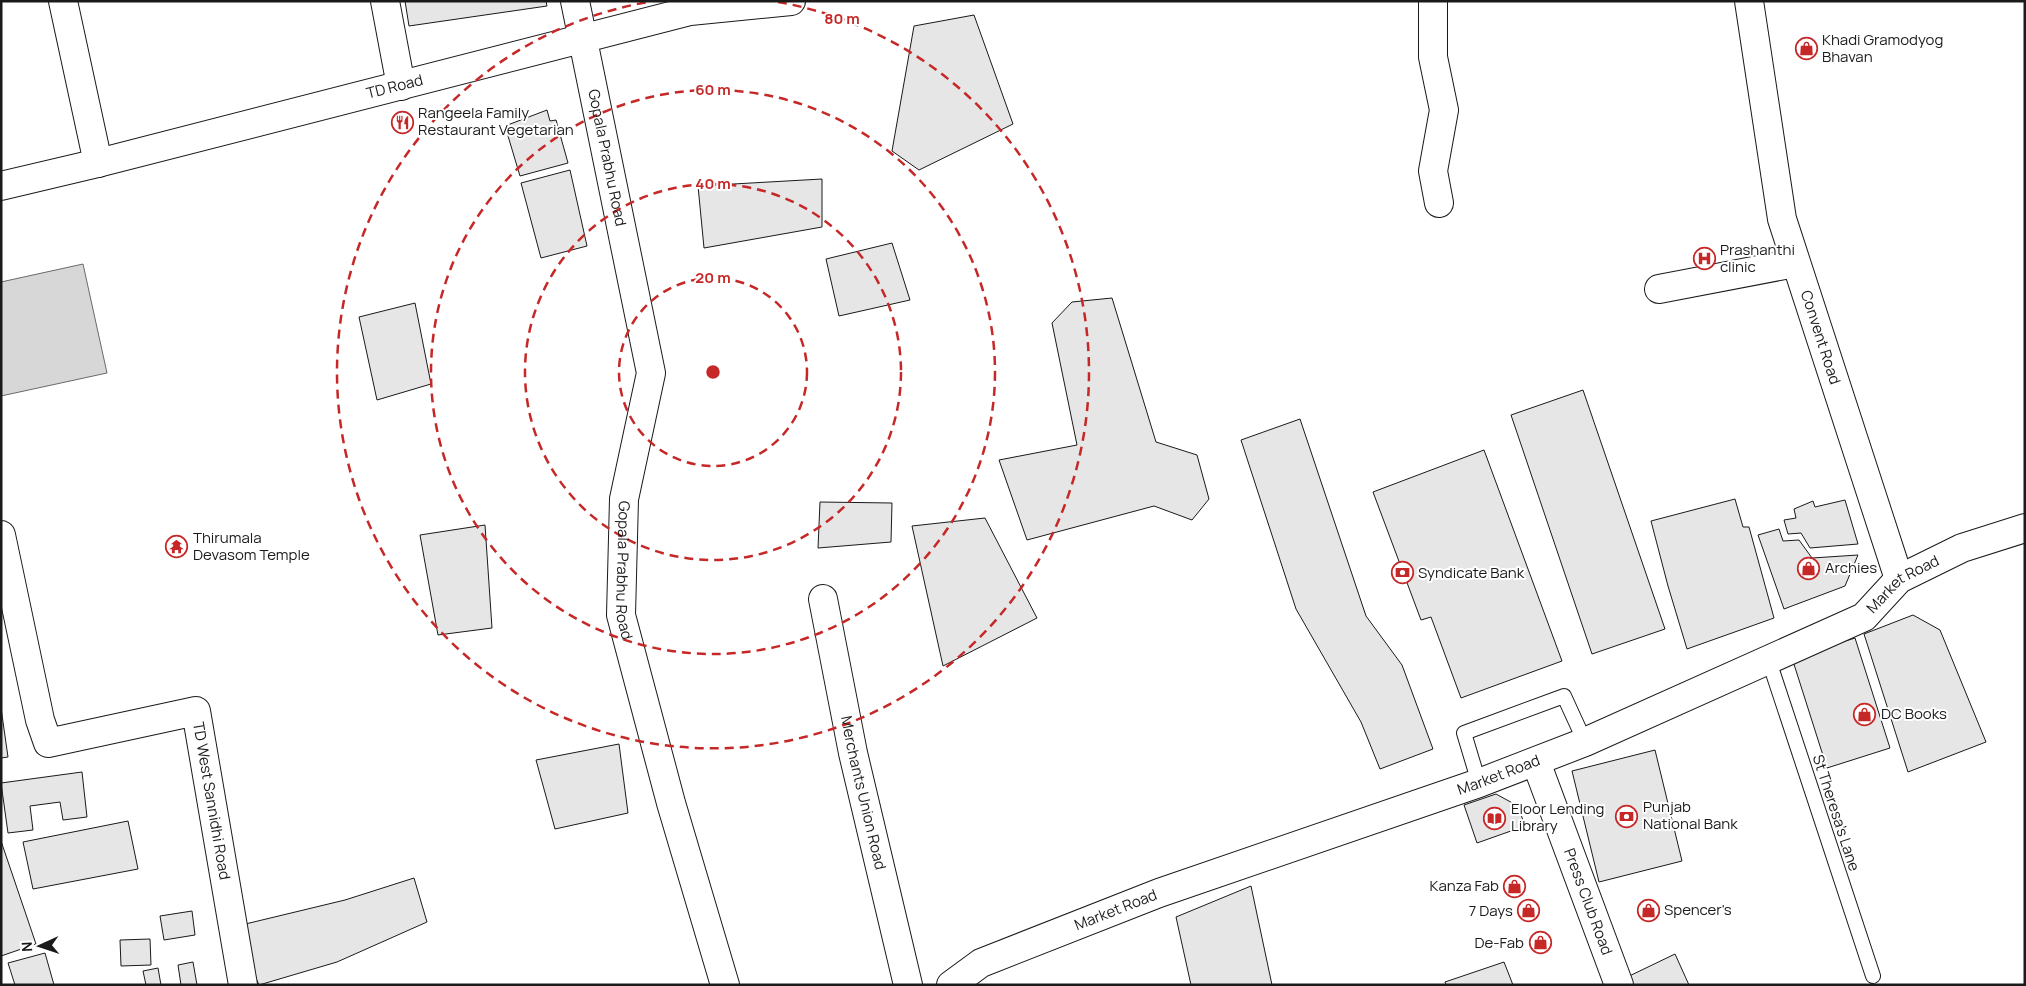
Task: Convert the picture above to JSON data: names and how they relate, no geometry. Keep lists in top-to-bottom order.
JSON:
{
  "streets": {
    "street": [
      "TD Road",
      "Gopala Prabhu Road",
      "Convent Road",
      "Market Road",
      "Merchants Union Road",
      "TD West Sannidhi Road",
      "Press Club Road"
    ],
    "lane": ["St Theresa's Lane"]
  },
  "crossings": [
    ["TD Road", "Gopala Prabhu Road"],
    ["Convent Road", "Market Road"],
    ["Market Road", "St Theresa's Lane"],
    ["Market Road", "Press Club Road"]
  ],
  "places": {
    "shop": [
      "Khadi Gramodyog Bhavan",
      "Archies",
      "DC Books",
      "Kanza Fab",
      "Spencer's",
      "7 Days",
      "De-Fab"
    ],
    "restaurant": ["Rangeela Family Restaurant Vegetarian"],
    "hospital": ["Prashanthi clinic"],
    "temple": ["Thirumala Devasom Temple"],
    "bank": ["Syndicate Bank", "Punjab National Bank"],
    "library": ["Eloor Lending Library"]
  },
  "north": "left",
  "rings": [
    "80 m",
    "60 m",
    "40 m",
    "20 m"
  ]
}
